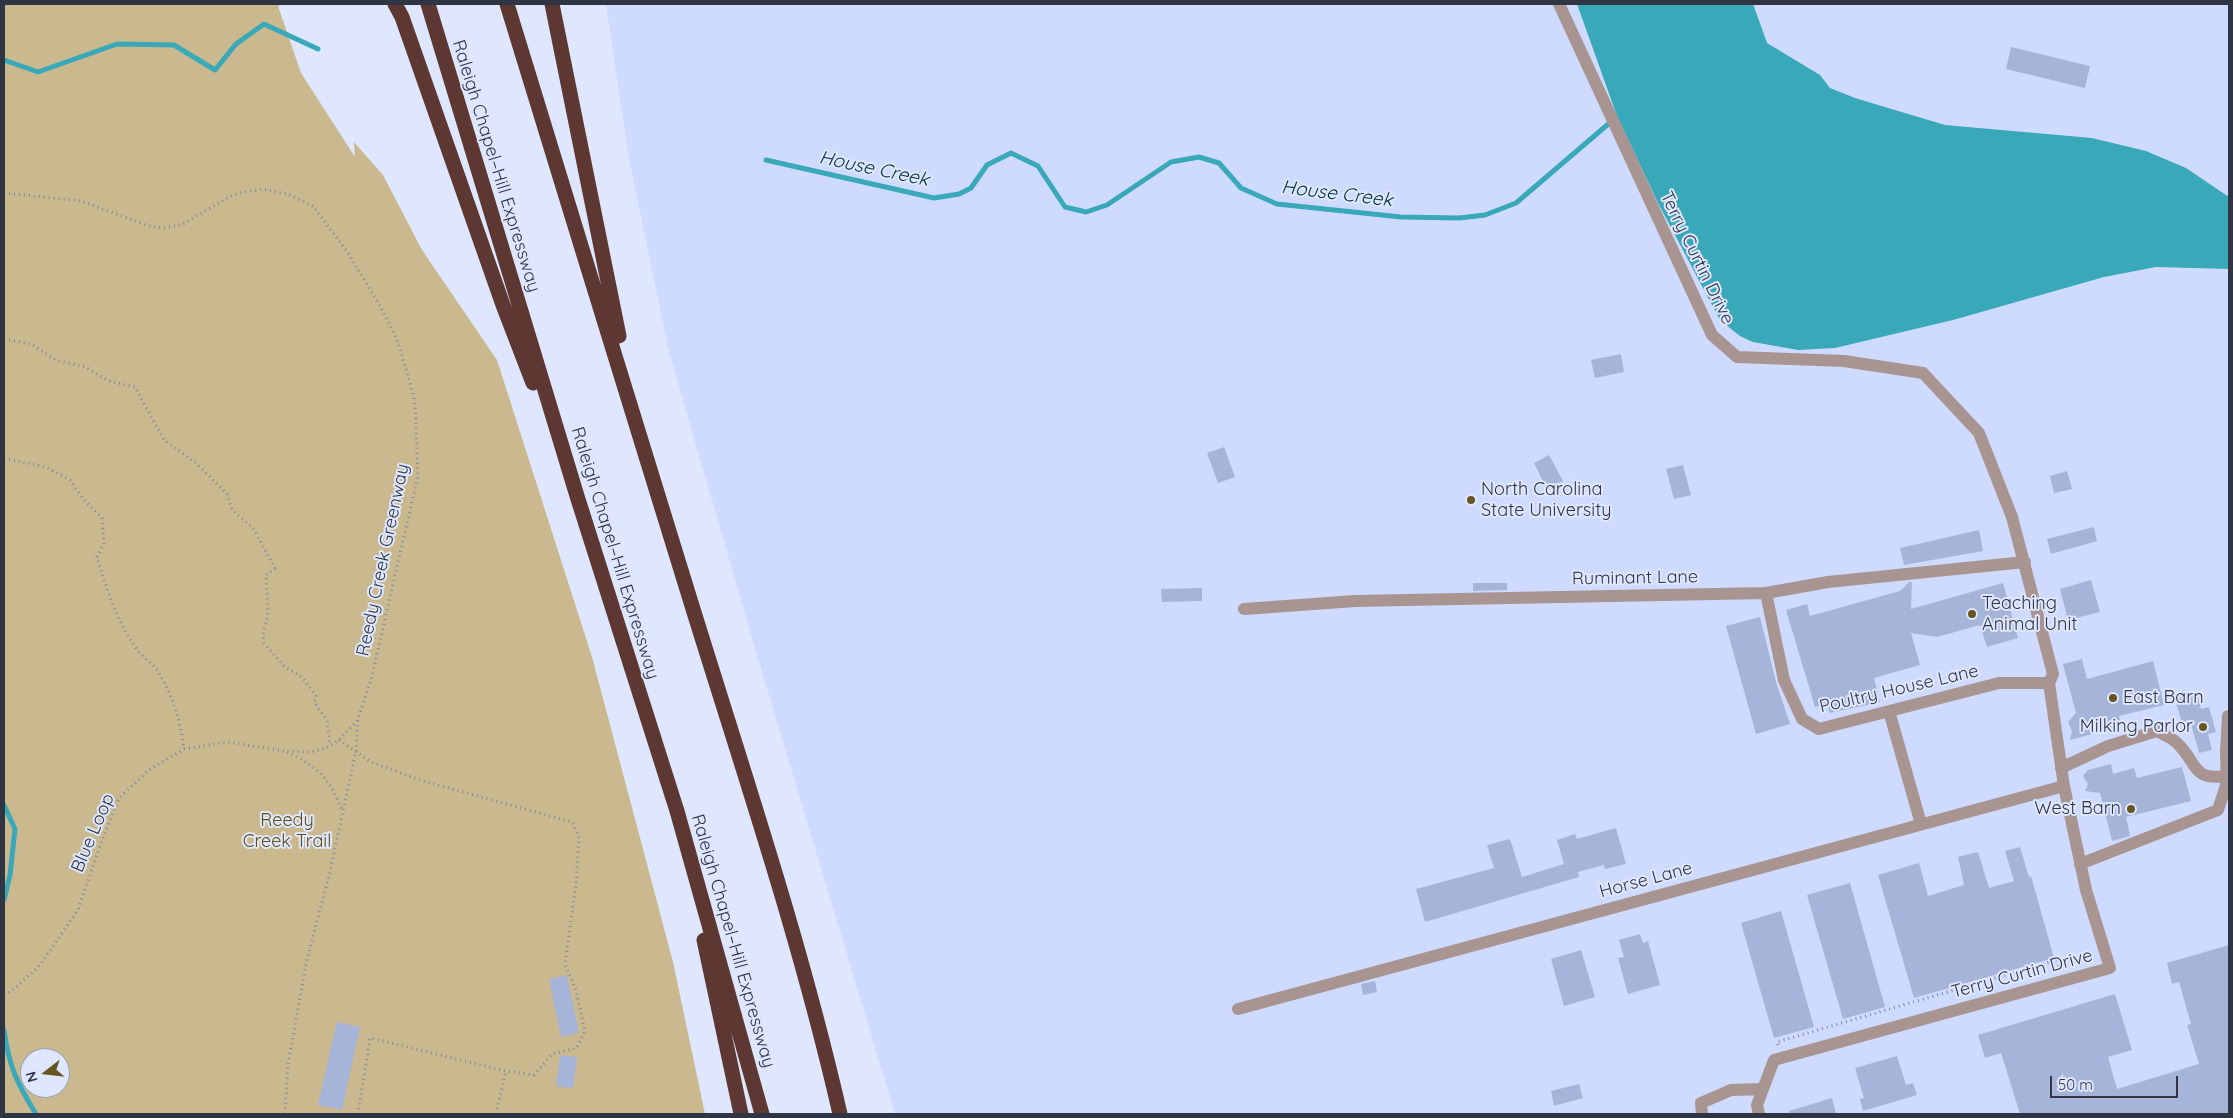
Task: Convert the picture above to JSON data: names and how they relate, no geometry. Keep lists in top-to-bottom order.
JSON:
{
  "streets": {
    "highway": ["Raleigh Chapel–Hill Expressway"],
    "street": [
      "Terry Curtin Drive",
      "Ruminant Lane",
      "Poultry House Lane",
      "Horse Lane"
    ],
    "path": ["Reedy Creek Greenway", "Blue Loop"]
  },
  "crossings": [
    ["Terry Curtin Drive", "Ruminant Lane"],
    ["Terry Curtin Drive", "Poultry House Lane"],
    ["Terry Curtin Drive", "Horse Lane"],
    ["Reedy Creek Greenway", "Blue Loop"],
    ["Ruminant Lane", "Poultry House Lane"]
  ],
  "water": ["House Creek"],
  "parks": ["Reedy Creek Trail"],
  "places": [
    "North Carolina State University",
    "Teaching Animal Unit",
    "East Barn",
    "Milking Parlor",
    "West Barn"
  ],
  "scale_bar": "50 m",
  "north": "left"
}
